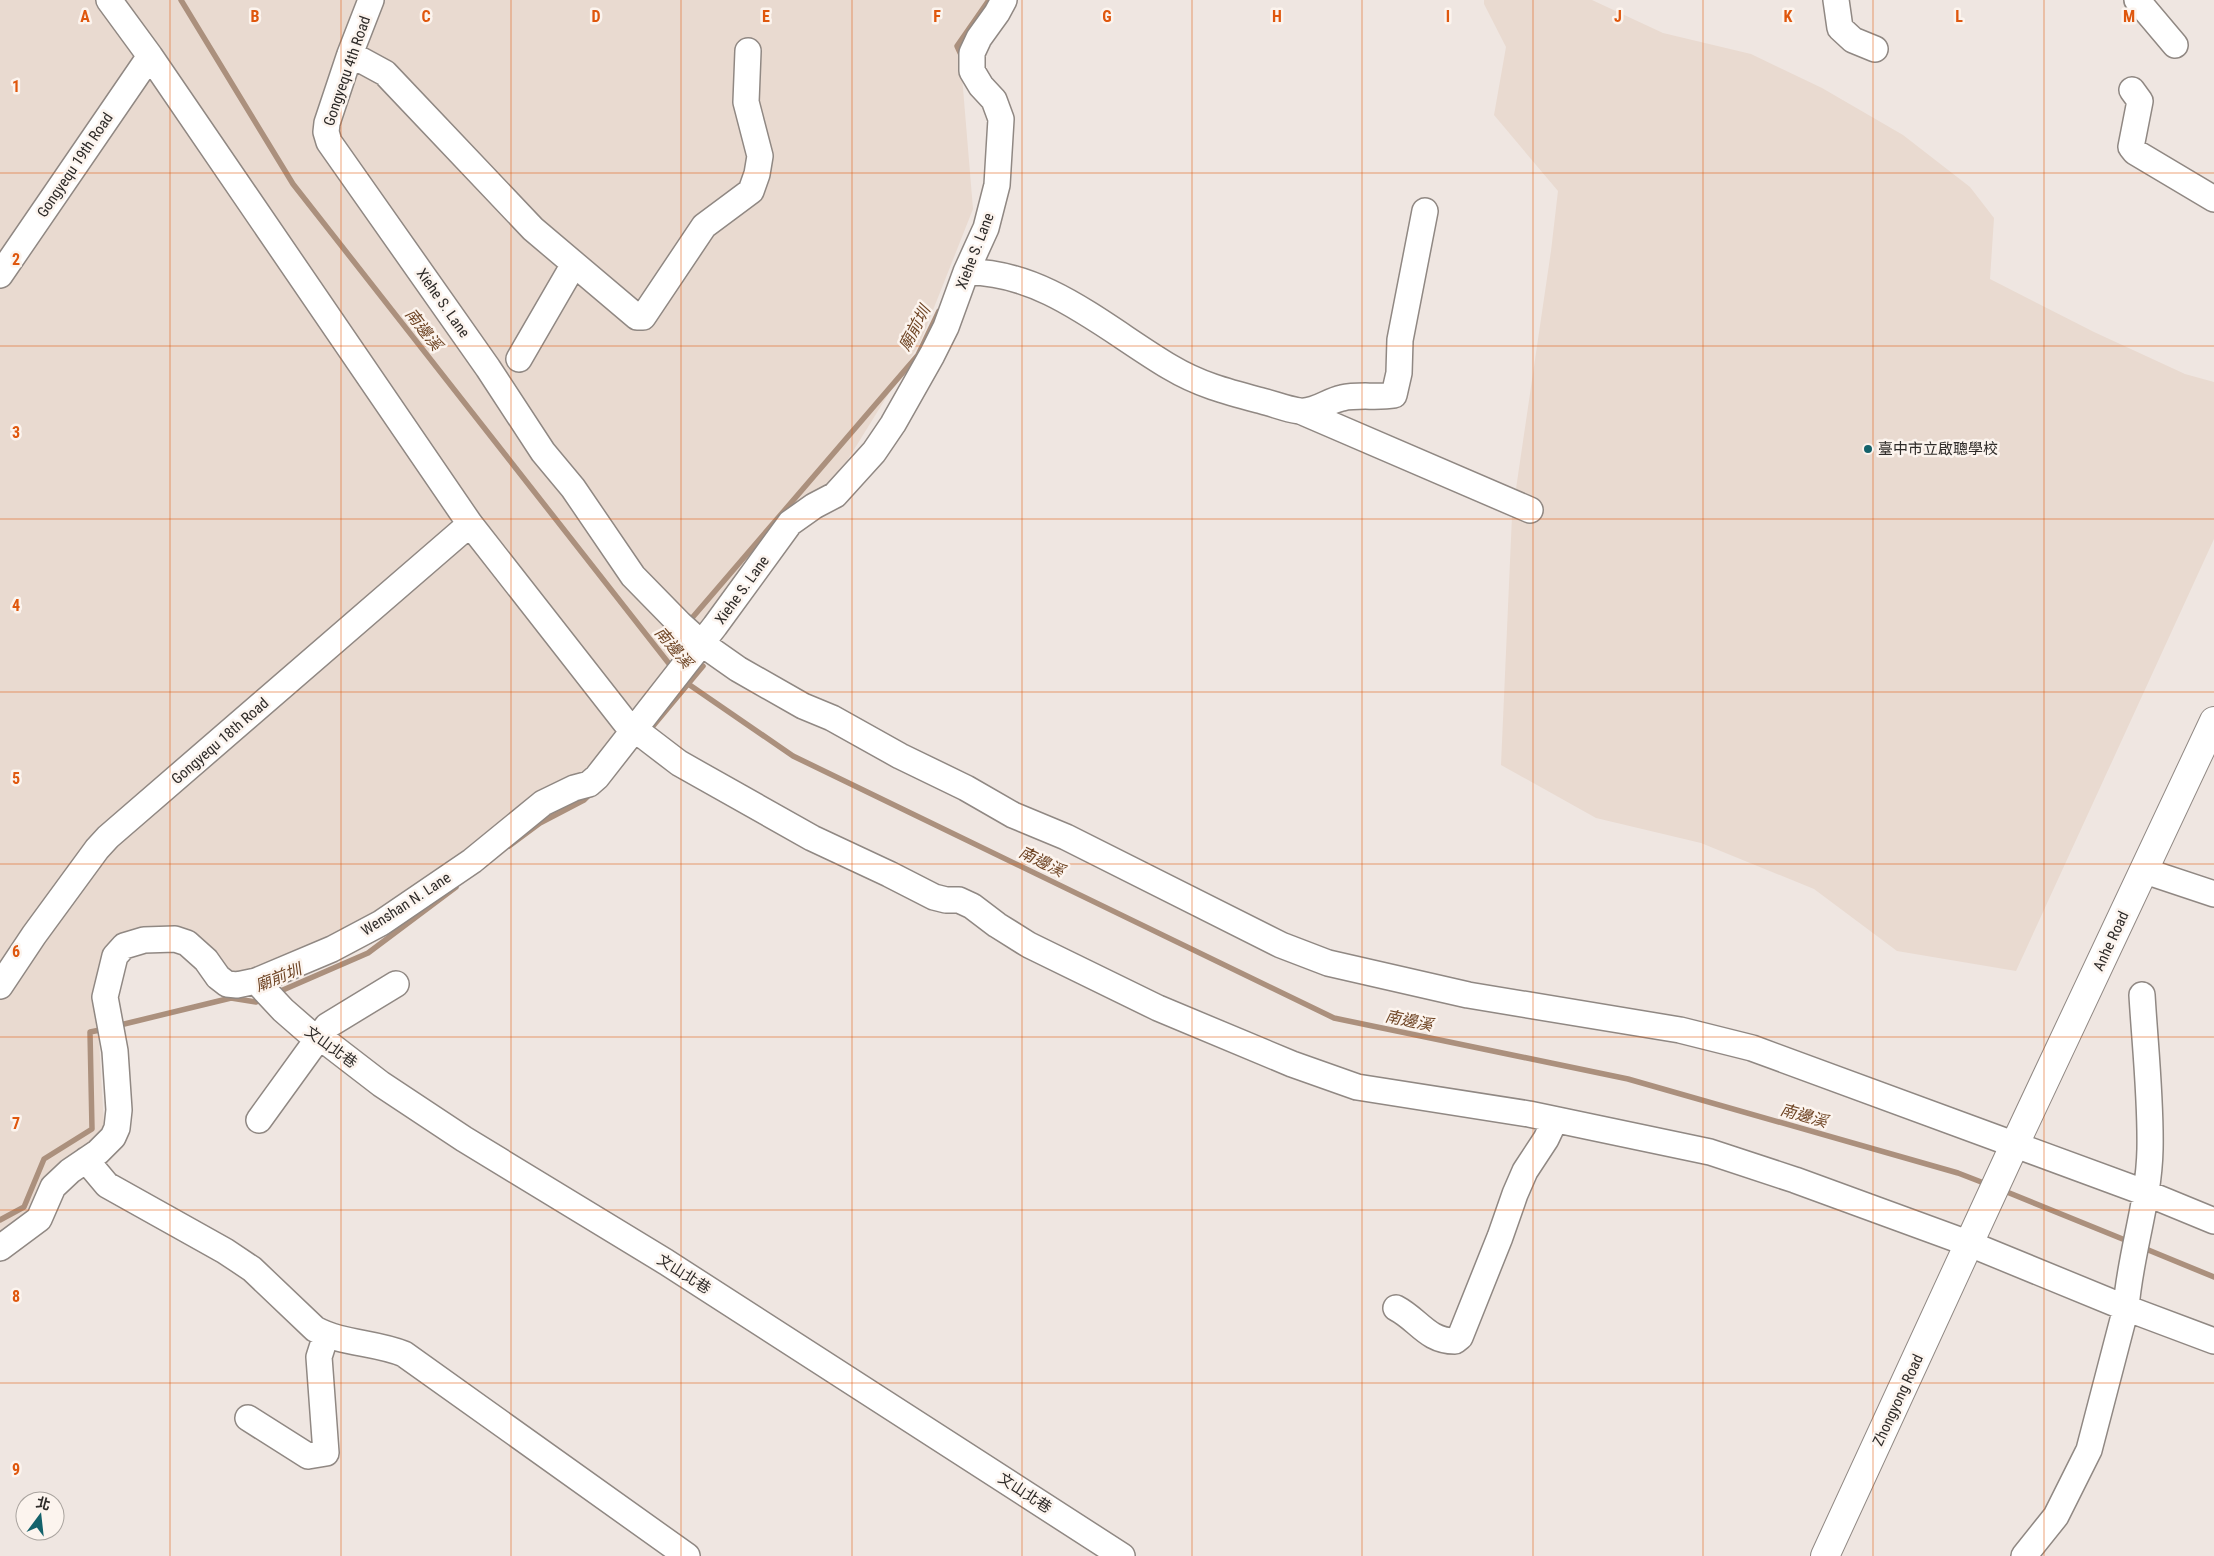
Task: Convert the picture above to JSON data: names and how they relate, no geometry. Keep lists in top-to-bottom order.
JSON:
{
  "streets": {
    "main road": ["Anhe Road", "Zhongyong Road"],
    "street": [
      "Gongyequ 4th Road",
      "Gongyequ 19th Road",
      "Xiehe S. Lane",
      "Gongyequ 18th Road",
      "Wenshan N. Lane",
      "文山北巷"
    ]
  },
  "crossings": [
    ["Gongyequ 4th Road", "Xiehe S. Lane"],
    ["Xiehe S. Lane", "Wenshan N. Lane"],
    ["Wenshan N. Lane", "文山北巷"],
    ["Anhe Road", "Zhongyong Road"]
  ],
  "water": ["廟前圳", "南邊溪"],
  "places": ["臺中市立啟聰學校"],
  "north": "top",
  "grid": {
    "columns": [
      "A",
      "B",
      "C",
      "D",
      "E",
      "F",
      "G",
      "H",
      "I",
      "J",
      "K",
      "L",
      "M"
    ],
    "rows": [
      "1",
      "2",
      "3",
      "4",
      "5",
      "6",
      "7",
      "8",
      "9"
    ]
  }
}
